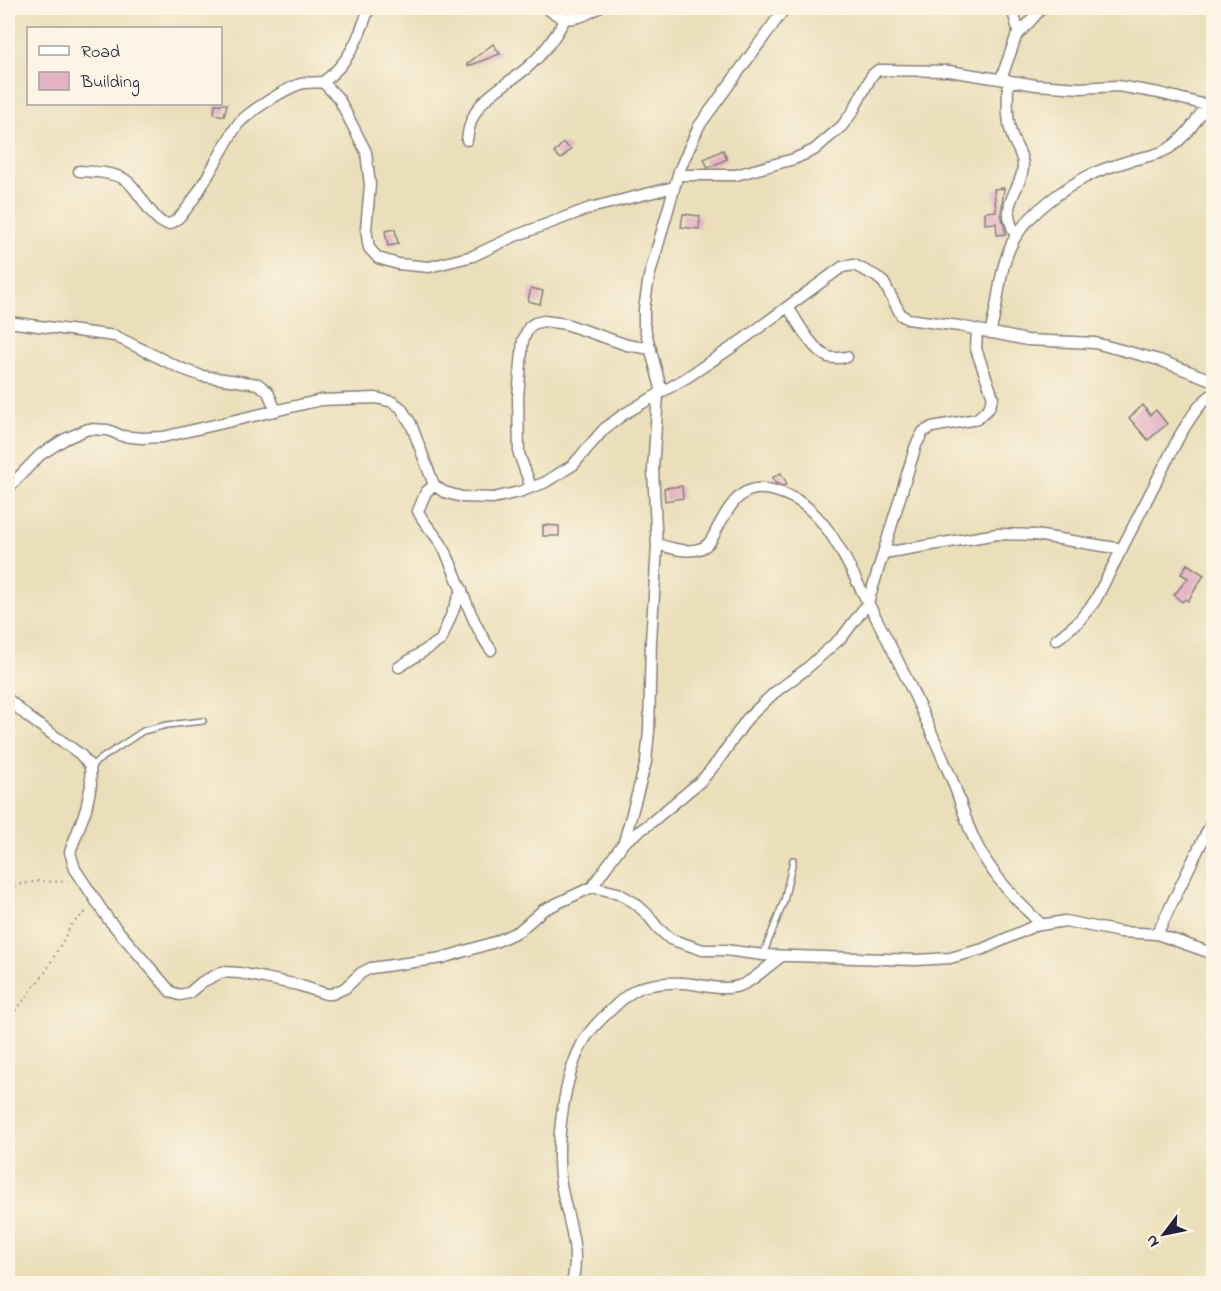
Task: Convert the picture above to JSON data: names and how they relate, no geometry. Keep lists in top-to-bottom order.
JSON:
{
  "legend": ["Road", "Building"],
  "north": "bottom left"
}
